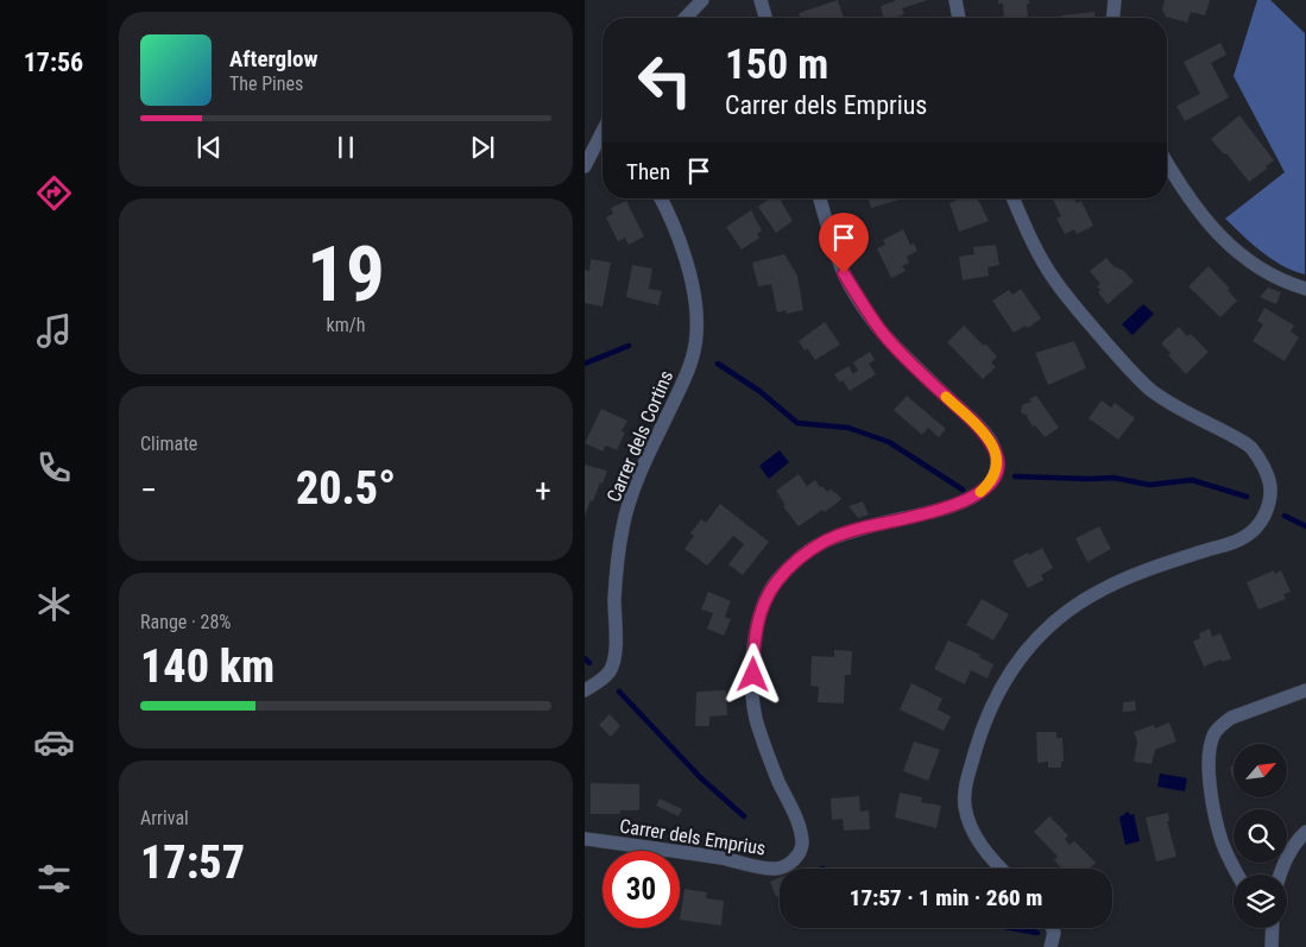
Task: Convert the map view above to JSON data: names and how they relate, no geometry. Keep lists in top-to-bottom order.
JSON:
{
  "streets": {
    "street": ["Carrer dels Cortins", "Carrer dels Emprius"]
  },
  "north": "top right",
  "page": {
    "tabs": "17:56",
    "turn": ["150 m", "Carrer dels Emprius"],
    "song": ["Afterglow", "The Pines"],
    "then": "Then",
    "tile": [
      ["19", "km/h"],
      "Climate",
      ["Range · 28%", "140 km"],
      ["Arrival", "17:57"]
    ],
    "heat": ["−", "20.5°", "+"],
    "limit": "30",
    "trip": "17:57 · 1 min · 260 m"
  }
}
